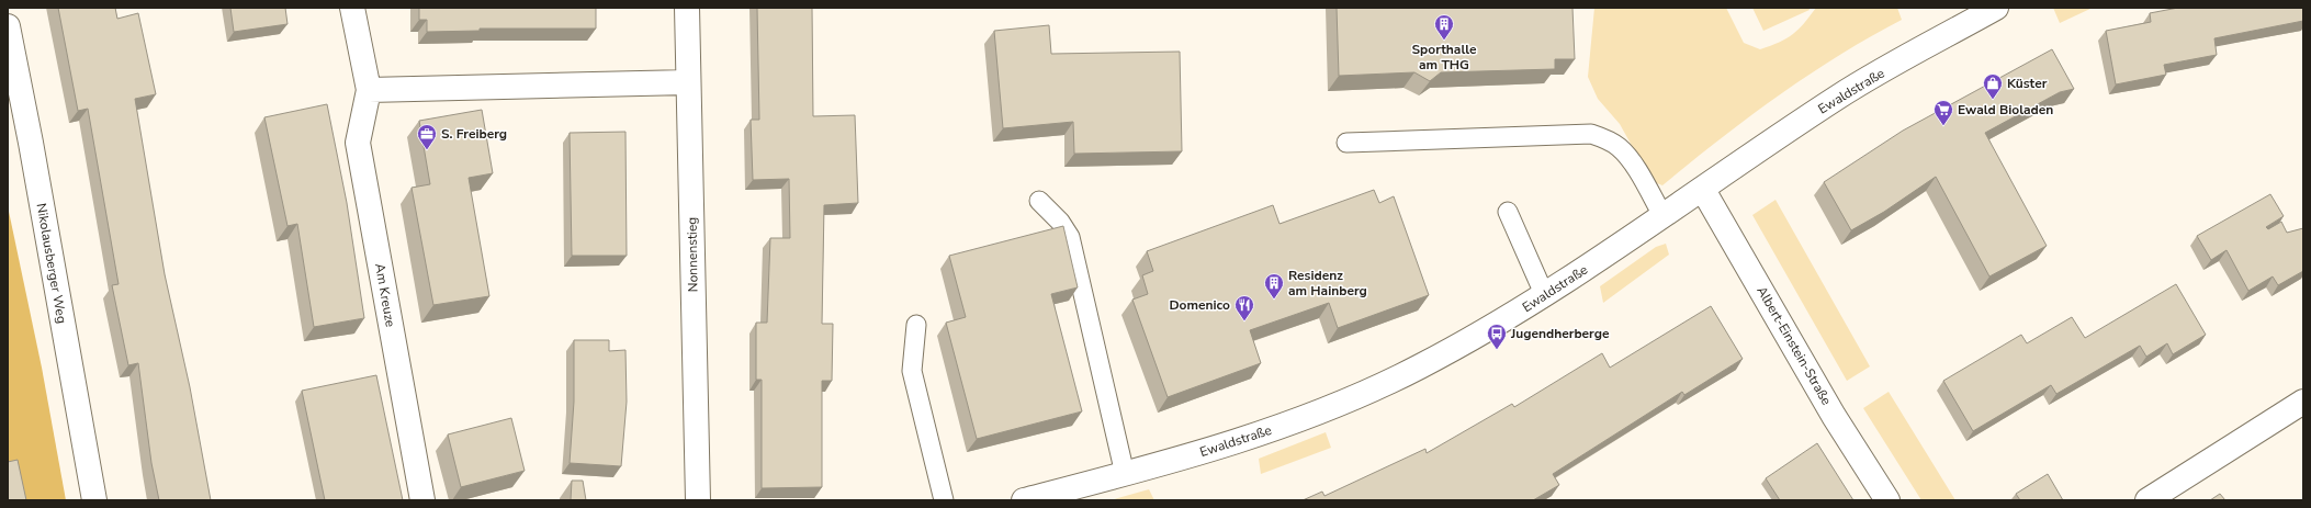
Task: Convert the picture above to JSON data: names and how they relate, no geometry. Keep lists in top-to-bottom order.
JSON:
{
  "streets": {
    "street": [
      "Ewaldstraße",
      "Nonnenstieg",
      "Nikolausberger Weg",
      "Am Kreuze",
      "Albert-Einstein-Straße"
    ]
  },
  "crossings": [
    ["Ewaldstraße", "Albert-Einstein-Straße"]
  ],
  "places": {
    "building": ["Sporthalle am THG", "Residenz am Hainberg"],
    "shop": ["Küster"],
    "supermarket": ["Ewald Bioladen"],
    "office": ["S. Freiberg"],
    "restaurant": ["Domenico"],
    "bus stop": ["Jugendherberge"]
  }
}
